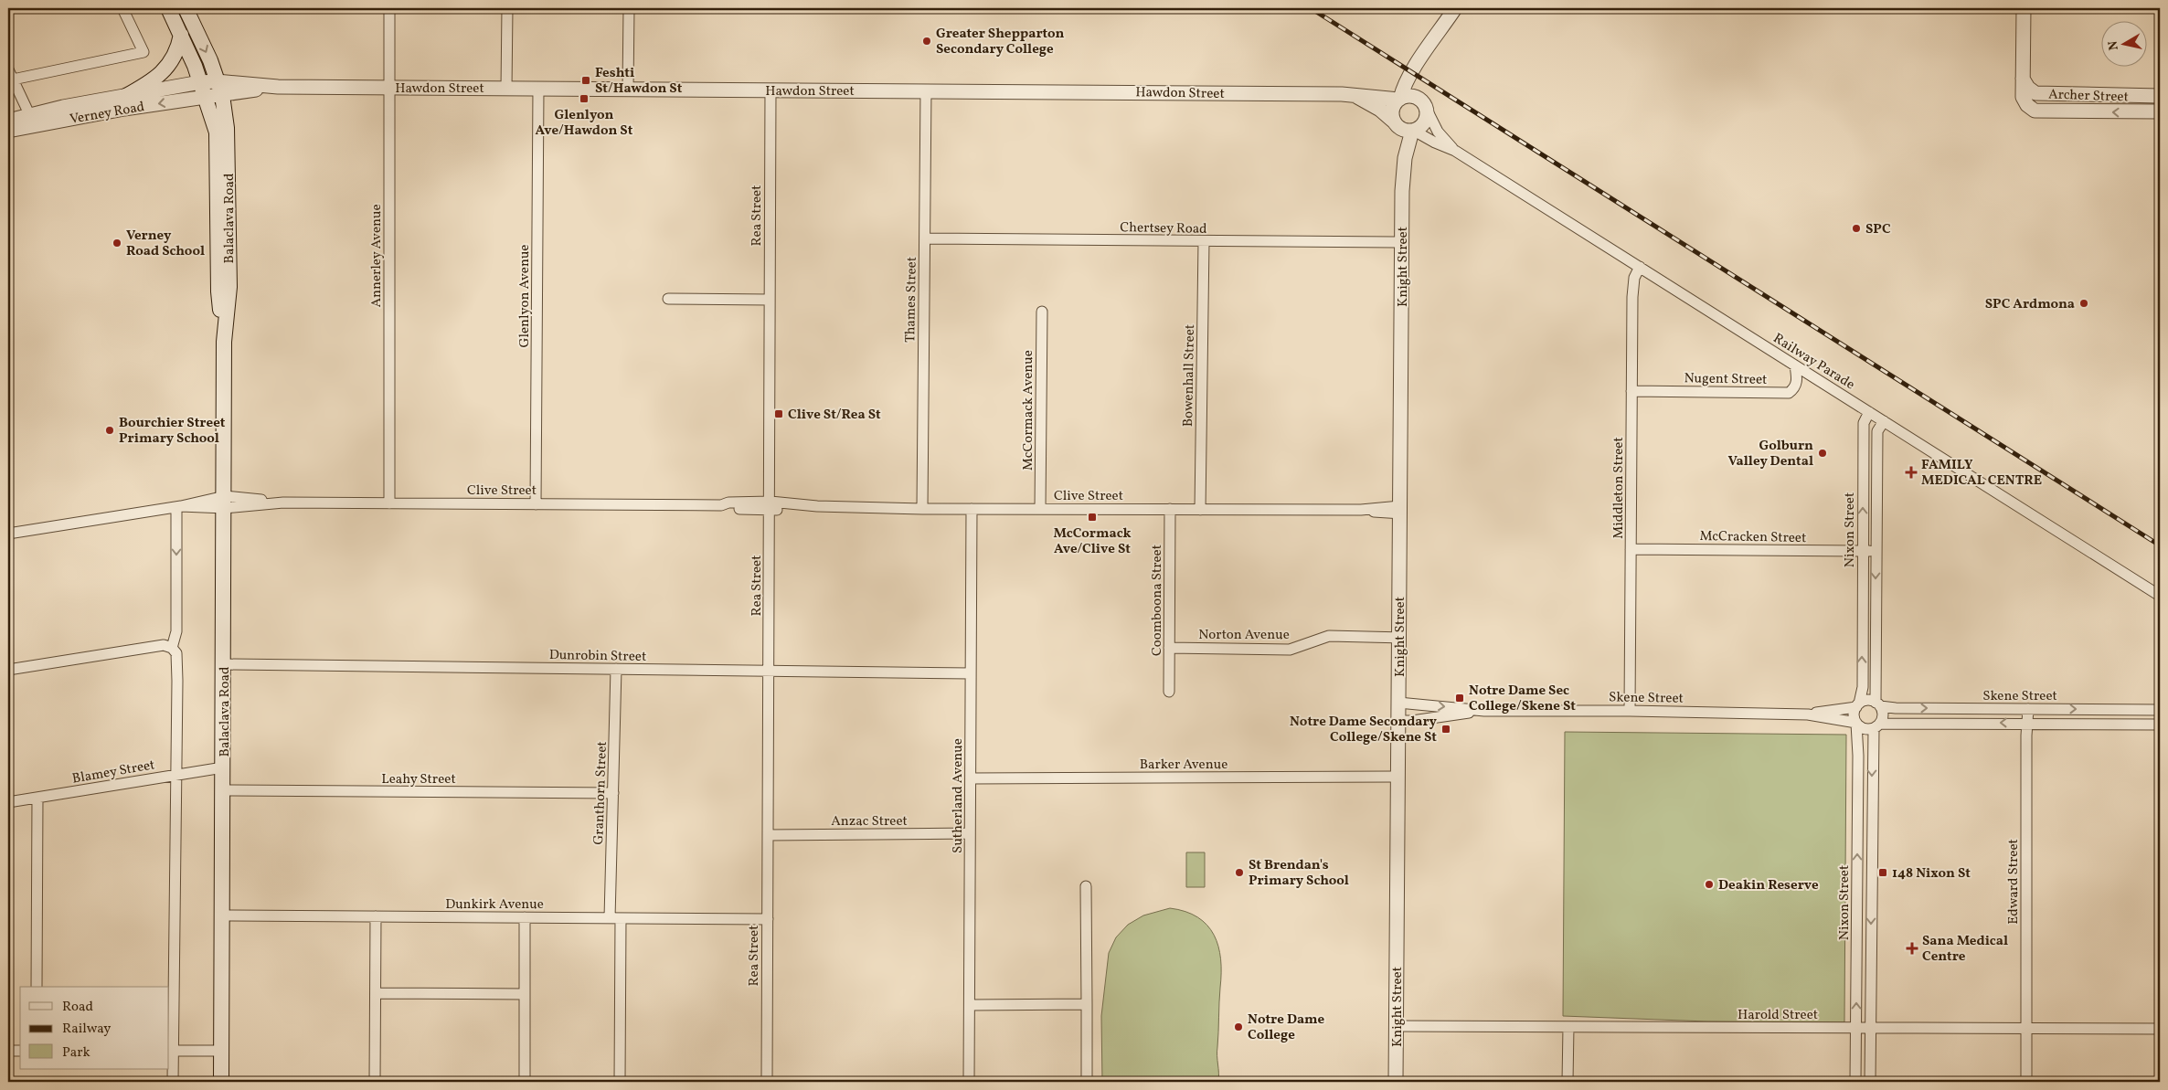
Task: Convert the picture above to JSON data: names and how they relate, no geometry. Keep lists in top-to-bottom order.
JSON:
{
  "streets": {
    "main road": ["Balaclava Road"],
    "street": [
      "Hawdon Street",
      "Archer Street",
      "Verney Road",
      "Rea Street",
      "Chertsey Road",
      "Annerley Avenue",
      "Knight Street",
      "Glenlyon Avenue",
      "Thames Street",
      "Railway Parade",
      "Bowenhall Street",
      "Nugent Street",
      "McCormack Avenue",
      "Middleton Street",
      "Clive Street",
      "Nixon Street",
      "McCracken Street",
      "Coomboona Street",
      "Norton Avenue",
      "Dunrobin Street",
      "Skene Street",
      "Barker Avenue",
      "Blamey Street",
      "Leahy Street",
      "Granthorn Street",
      "Sutherland Avenue",
      "Anzac Street",
      "Edward Street",
      "Dunkirk Avenue",
      "Harold Street"
    ]
  },
  "crossings": [
    ["Hawdon Street", "Verney Road"],
    ["Hawdon Street", "Rea Street"],
    ["Hawdon Street", "Balaclava Road"],
    ["Hawdon Street", "Annerley Avenue"],
    ["Hawdon Street", "Knight Street"],
    ["Hawdon Street", "Glenlyon Avenue"],
    ["Hawdon Street", "Thames Street"],
    ["Hawdon Street", "Railway Parade"],
    ["Verney Road", "Balaclava Road"],
    ["Rea Street", "Clive Street"],
    ["Rea Street", "Dunrobin Street"],
    ["Rea Street", "Anzac Street"],
    ["Rea Street", "Dunkirk Avenue"],
    ["Balaclava Road", "Clive Street"],
    ["Balaclava Road", "Dunrobin Street"],
    ["Balaclava Road", "Blamey Street"],
    ["Balaclava Road", "Leahy Street"],
    ["Balaclava Road", "Dunkirk Avenue"],
    ["Chertsey Road", "Knight Street"],
    ["Chertsey Road", "Thames Street"],
    ["Chertsey Road", "Bowenhall Street"],
    ["Annerley Avenue", "Clive Street"],
    ["Knight Street", "Railway Parade"],
    ["Knight Street", "Clive Street"],
    ["Knight Street", "Norton Avenue"],
    ["Knight Street", "Skene Street"],
    ["Knight Street", "Barker Avenue"],
    ["Knight Street", "Harold Street"],
    ["Glenlyon Avenue", "Clive Street"],
    ["Thames Street", "Clive Street"],
    ["Railway Parade", "Nugent Street"],
    ["Railway Parade", "Middleton Street"],
    ["Railway Parade", "Nixon Street"],
    ["Bowenhall Street", "Clive Street"],
    ["Nugent Street", "Middleton Street"],
    ["McCormack Avenue", "Clive Street"],
    ["Middleton Street", "McCracken Street"],
    ["Middleton Street", "Skene Street"],
    ["Clive Street", "Coomboona Street"],
    ["Clive Street", "Sutherland Avenue"],
    ["Nixon Street", "McCracken Street"],
    ["Nixon Street", "Skene Street"],
    ["Nixon Street", "Harold Street"],
    ["Coomboona Street", "Norton Avenue"],
    ["Dunrobin Street", "Granthorn Street"],
    ["Dunrobin Street", "Sutherland Avenue"],
    ["Skene Street", "Edward Street"],
    ["Barker Avenue", "Sutherland Avenue"],
    ["Leahy Street", "Granthorn Street"],
    ["Granthorn Street", "Dunkirk Avenue"],
    ["Sutherland Avenue", "Anzac Street"],
    ["Edward Street", "Harold Street"]
  ],
  "places": {
    "other": [
      "Greater Shepparton Secondary College",
      "SPC",
      "Verney Road School",
      "SPC Ardmona",
      "Bourchier Street Primary School",
      "Golburn Valley Dental",
      "St Brendan's Primary School",
      "Deakin Reserve",
      "Notre Dame College"
    ],
    "transit": [
      "Feshti St/Hawdon St",
      "Glenlyon Ave/Hawdon St",
      "Clive St/Rea St",
      "McCormack Ave/Clive St",
      "Notre Dame Sec College/Skene St",
      "Notre Dame Secondary College/Skene St",
      "148 Nixon St"
    ],
    "health": ["FAMILY MEDICAL CENTRE", "Sana Medical Centre"]
  },
  "legend": ["Road", "Railway", "Park"],
  "north": "left"
}
